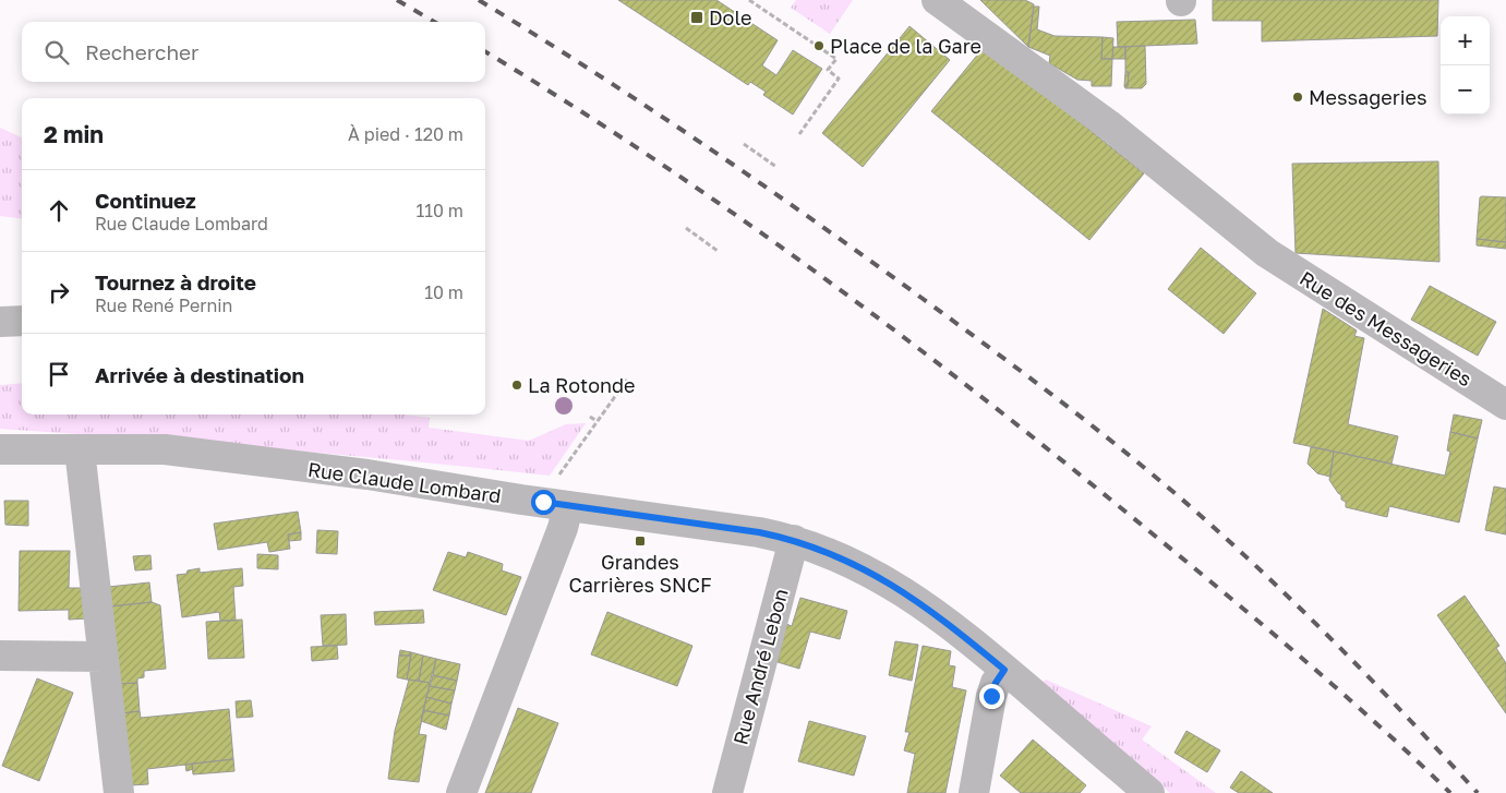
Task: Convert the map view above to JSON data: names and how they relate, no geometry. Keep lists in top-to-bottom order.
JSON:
{
  "streets": {
    "street": ["Rue des Messageries", "Rue Claude Lombard", "Rue André Lebon"]
  },
  "crossings": [
    ["Rue Claude Lombard", "Rue André Lebon"]
  ],
  "places": {
    "transit": ["Dole", "Grandes Carrières SNCF"],
    "other": ["Place de la Gare", "Messageries", "La Rotonde"]
  },
  "page": {
    "map_buttons": ["+", "−"],
    "search": "Rechercher",
    "heading": ["2 min", "À pied · 120 m"],
    "list": [
      ["Continuez", "Rue Claude Lombard", "110 m"],
      ["Tournez à droite", "Rue René Pernin", "10 m"],
      "Arrivée à destination"
    ]
  }
}
